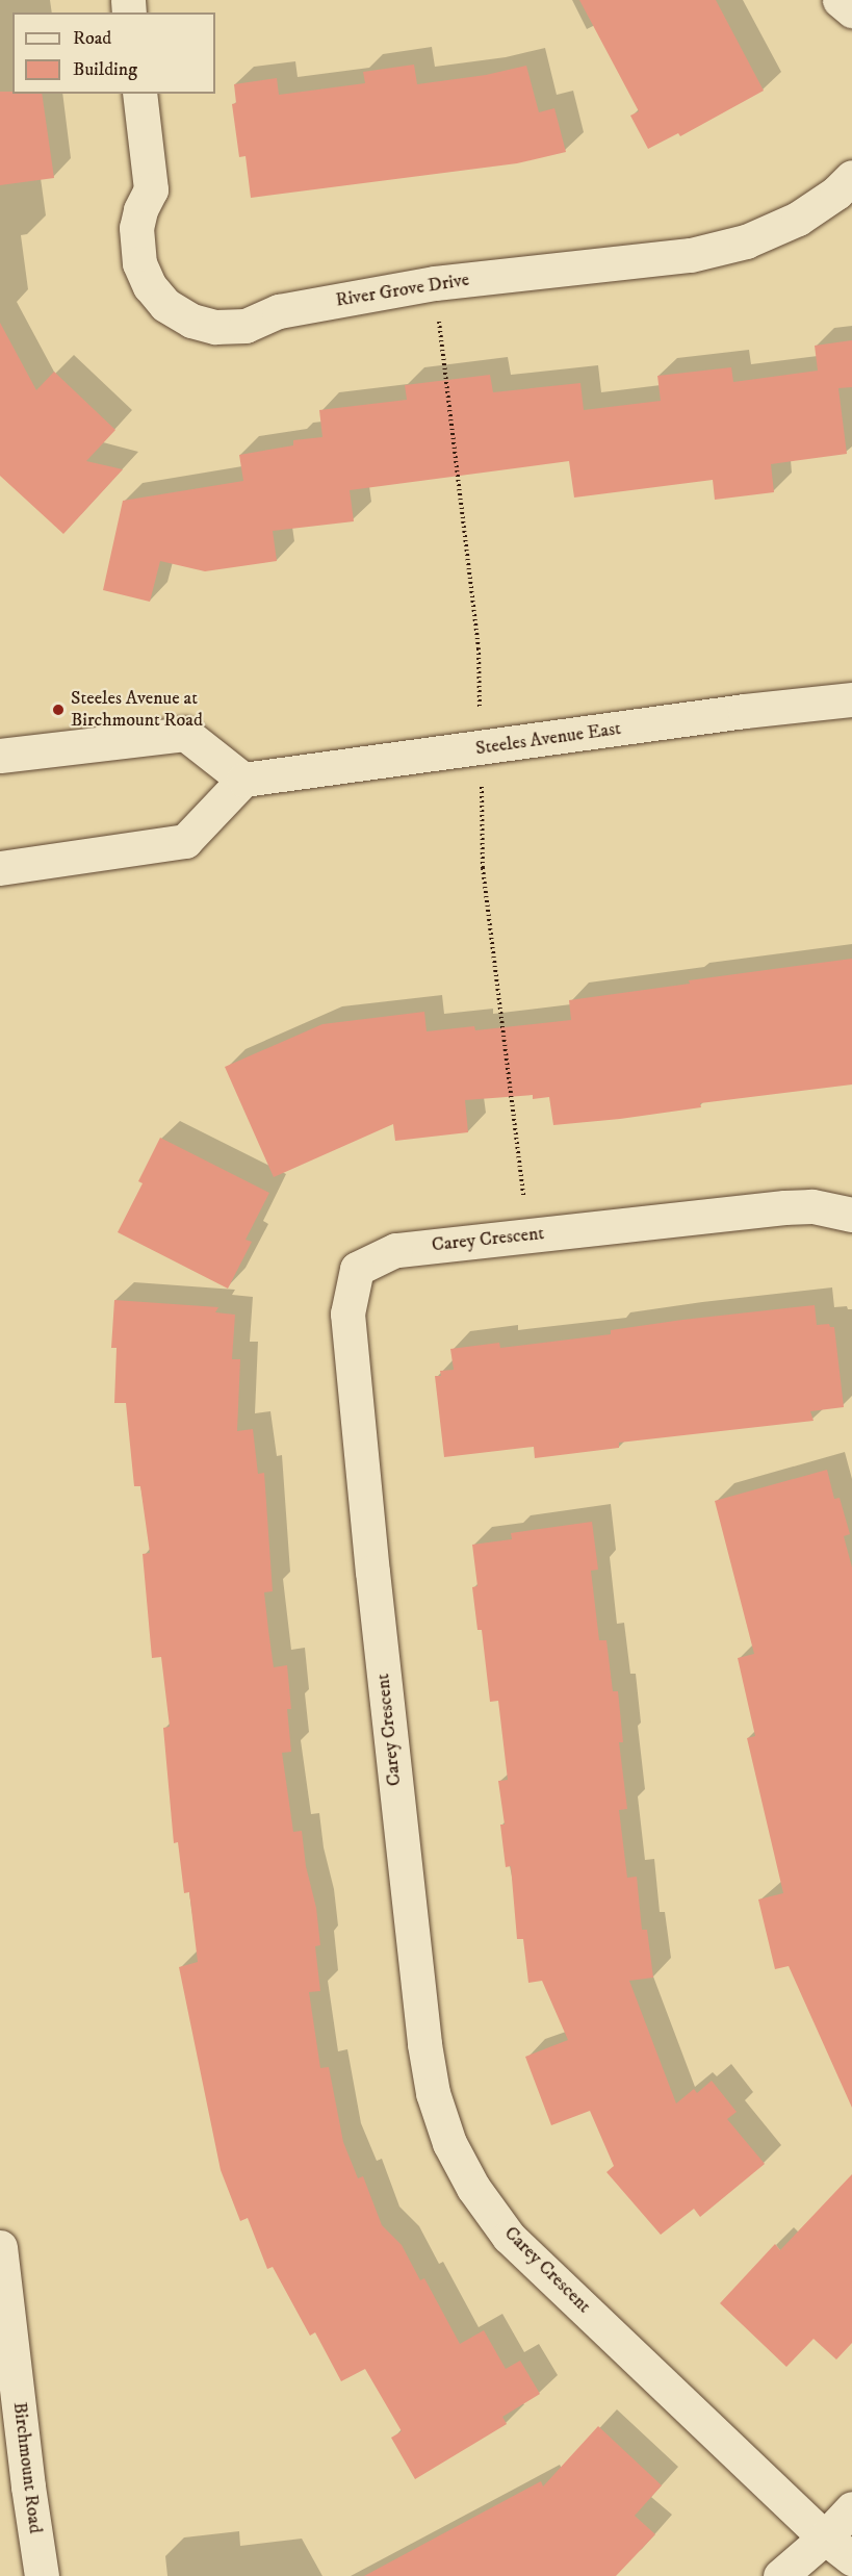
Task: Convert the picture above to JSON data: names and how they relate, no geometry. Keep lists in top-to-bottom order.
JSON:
{
  "streets": {
    "street": [
      "River Grove Drive",
      "Steeles Avenue East",
      "Carey Crescent",
      "Birchmount Road"
    ]
  },
  "places": ["Steeles Avenue at Birchmount Road"],
  "legend": ["Road", "Building"]
}
